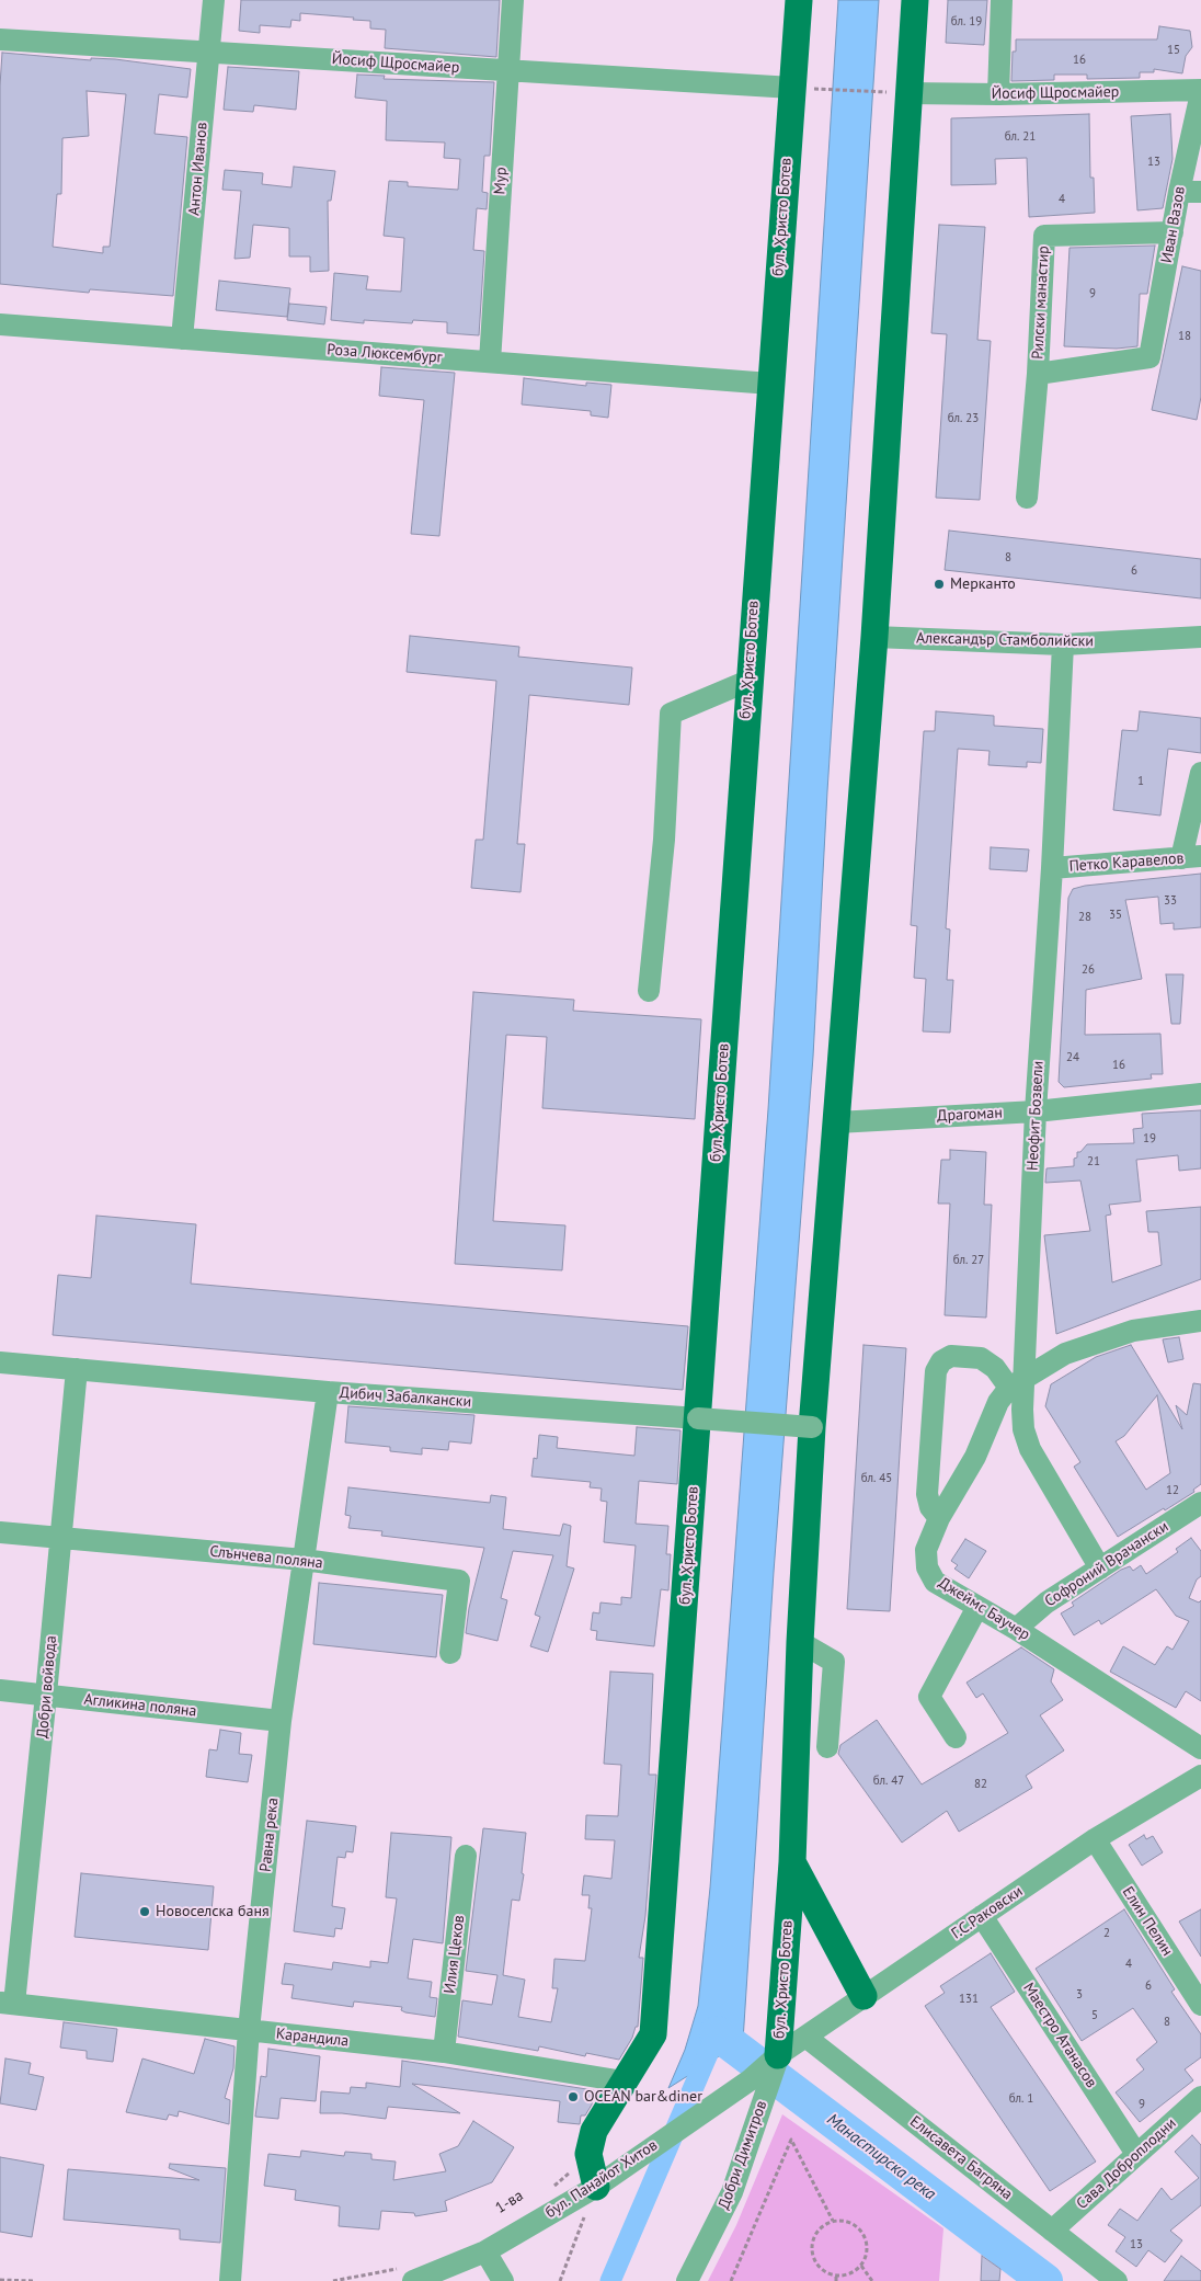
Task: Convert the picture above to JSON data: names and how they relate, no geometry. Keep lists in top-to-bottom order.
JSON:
{
  "streets": {
    "main road": ["бул. Христо Ботев"],
    "street": [
      "Йосиф Щросмайер",
      "Антон Иванов",
      "Мур",
      "Иван Вазов",
      "Рилски манастир",
      "Роза Люксембург",
      "Александър Стамболийски",
      "Петко Каравелов",
      "Драгоман",
      "Неофит Бозвели",
      "Дибич Забалкански",
      "Слънчева поляна",
      "Софроний Врачански",
      "Джеймс Баучер",
      "Добри войвода",
      "Агликина поляна",
      "Равна река",
      "Г.С.Раковски",
      "Елин Пелин",
      "Илия Цеков",
      "Маестро Атанасов",
      "Карандила",
      "Добри Димитров",
      "Елисавета Багряна",
      "Сава Доброплодни",
      "бул. Панайот Хитов"
    ]
  },
  "crossings": [
    ["Йосиф Щросмайер", "Антон Иванов"],
    ["Йосиф Щросмайер", "Мур"],
    ["Йосиф Щросмайер", "бул. Христо Ботев"],
    ["Йосиф Щросмайер", "Иван Вазов"],
    ["Антон Иванов", "Роза Люксембург"],
    ["Мур", "Роза Люксембург"],
    ["бул. Христо Ботев", "Роза Люксембург"],
    ["бул. Христо Ботев", "Александър Стамболийски"],
    ["бул. Христо Ботев", "Драгоман"],
    ["бул. Христо Ботев", "Дибич Забалкански"],
    ["бул. Христо Ботев", "Г.С.Раковски"],
    ["бул. Христо Ботев", "Карандила"],
    ["бул. Христо Ботев", "Добри Димитров"],
    ["бул. Христо Ботев", "бул. Панайот Хитов"],
    ["Иван Вазов", "Рилски манастир"],
    ["Александър Стамболийски", "Неофит Бозвели"],
    ["Петко Каравелов", "Неофит Бозвели"],
    ["Драгоман", "Неофит Бозвели"],
    ["Неофит Бозвели", "Софроний Врачански"],
    ["Неофит Бозвели", "Джеймс Баучер"],
    ["Дибич Забалкански", "Добри войвода"],
    ["Дибич Забалкански", "Равна река"],
    ["Слънчева поляна", "Добри войвода"],
    ["Слънчева поляна", "Равна река"],
    ["Софроний Врачански", "Джеймс Баучер"],
    ["Добри войвода", "Агликина поляна"],
    ["Добри войвода", "Карандила"],
    ["Агликина поляна", "Равна река"],
    ["Равна река", "Карандила"],
    ["Г.С.Раковски", "Елин Пелин"],
    ["Г.С.Раковски", "Маестро Атанасов"],
    ["Г.С.Раковски", "Добри Димитров"],
    ["Г.С.Раковски", "Елисавета Багряна"],
    ["Г.С.Раковски", "бул. Панайот Хитов"],
    ["Илия Цеков", "Карандила"],
    ["Маестро Атанасов", "Сава Доброплодни"],
    ["Добри Димитров", "бул. Панайот Хитов"],
    ["Елисавета Багряна", "Сава Доброплодни"]
  ],
  "water": ["Манастирска река"],
  "places": ["Мерканто", "Новоселска баня", "OCEAN bar&diner"],
  "house_numbers": [
    "бл. 19",
    "15",
    "16",
    "бл. 21",
    "13",
    "4",
    "9",
    "18",
    "бл. 23",
    "8",
    "6",
    "1",
    "33",
    "35",
    "28",
    "26",
    "24",
    "16",
    "19",
    "21",
    "бл. 27",
    "бл. 45",
    "12",
    "бл. 47",
    "82",
    "2",
    "4",
    "6",
    "3",
    "131",
    "5",
    "8",
    "бл. 1",
    "9",
    "13"
  ]
}
